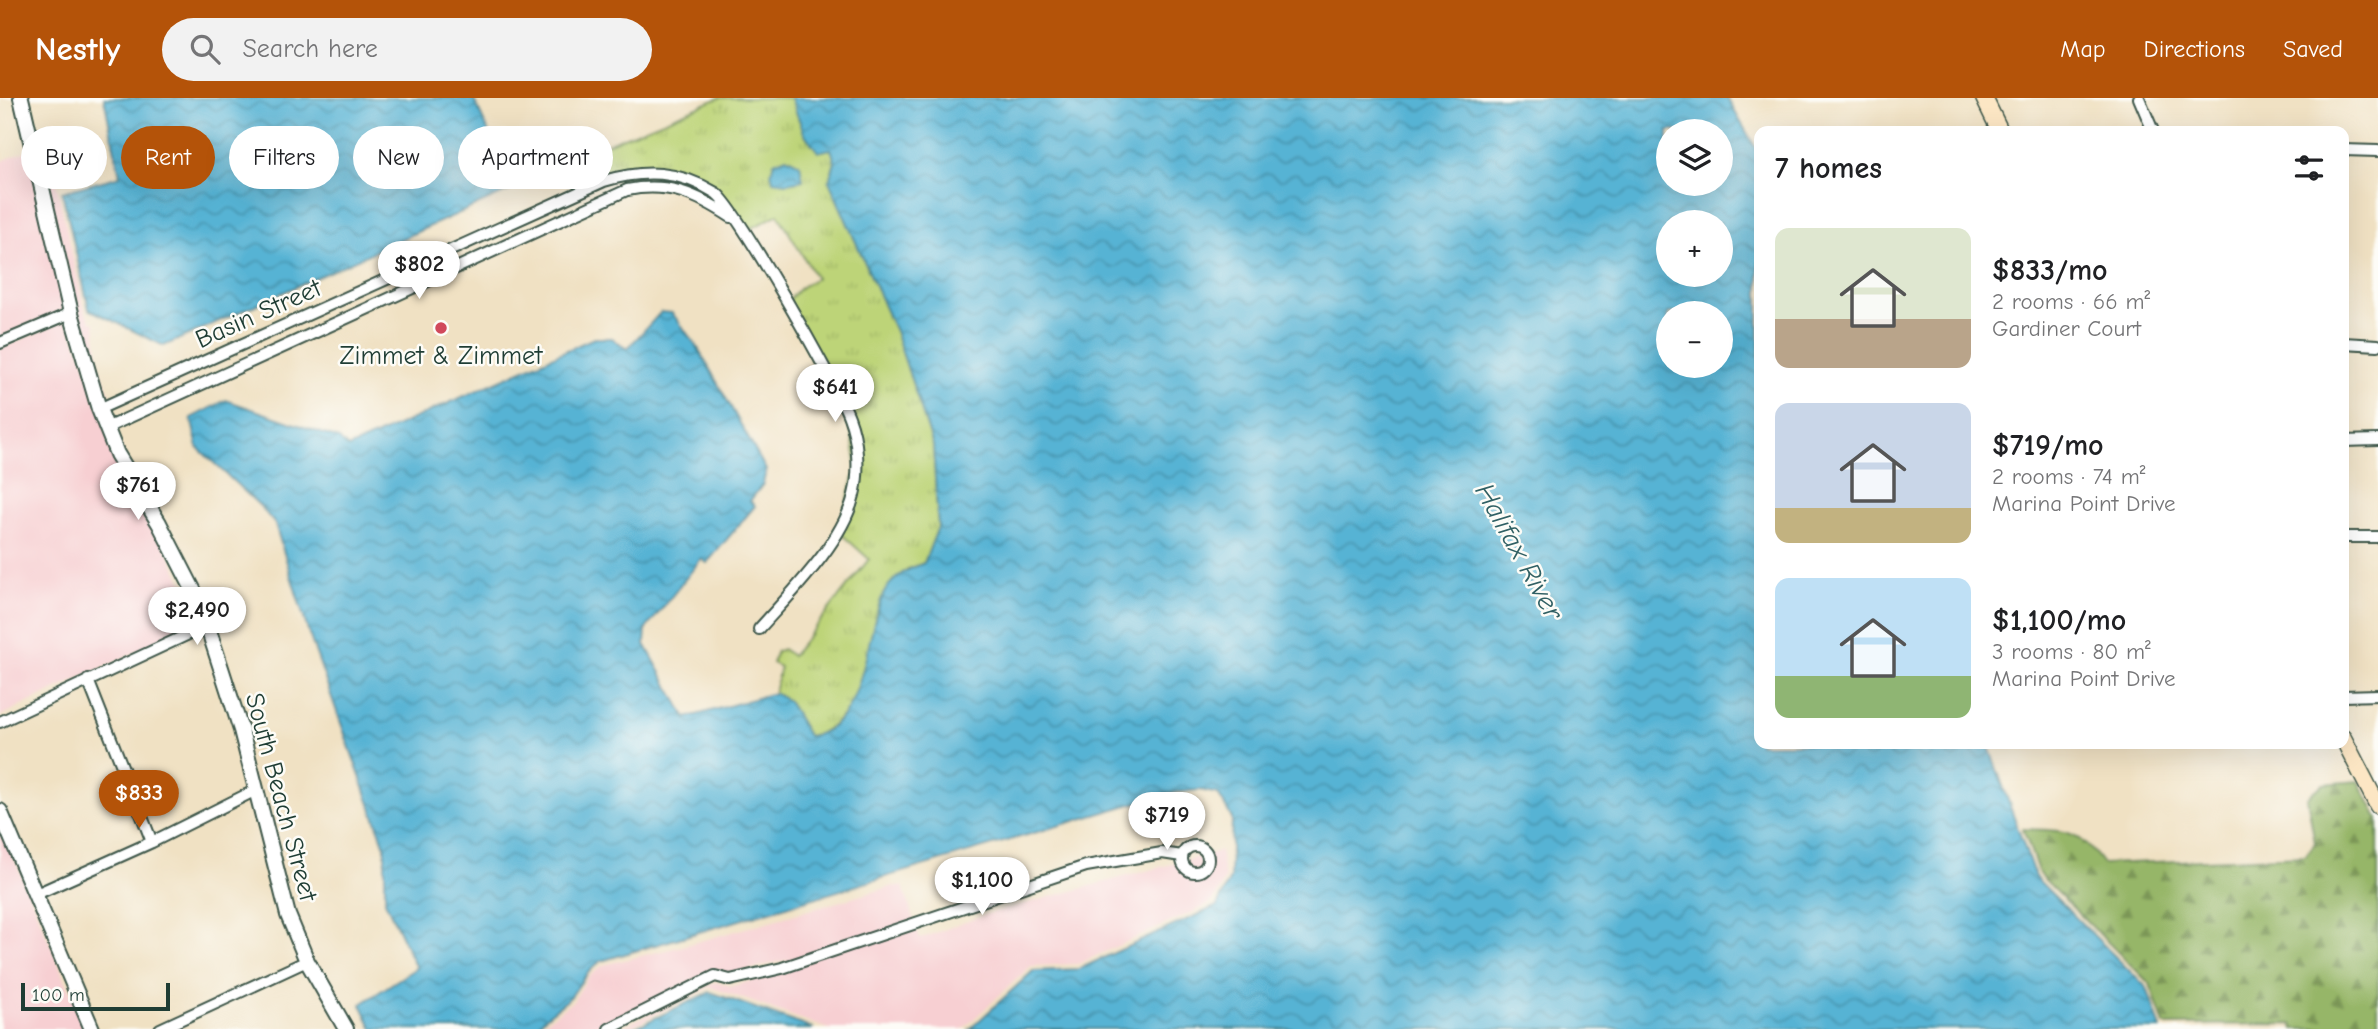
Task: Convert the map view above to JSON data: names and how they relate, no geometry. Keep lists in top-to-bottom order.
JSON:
{
  "streets": {
    "street": ["Basin Street", "South Beach Street"]
  },
  "crossings": [
    ["Basin Street", "South Beach Street"]
  ],
  "water": ["Halifax River"],
  "places": ["Zimmet & Zimmet"],
  "scale_bar": "100 m",
  "page": {
    "header": "Nestly",
    "search": "Search here",
    "nav": ["Map", "Directions", "Saved"],
    "map_buttons": ["+", "−"],
    "chip": [
      "Buy",
      "Rent",
      "Filters",
      "New",
      "Apartment"
    ],
    "heading": "7 homes",
    "list": [
      {
        "name": "$833/mo",
        "note": "2 rooms · 66 m² · Gardiner Court"
      },
      {
        "name": "$719/mo",
        "note": "2 rooms · 74 m² · Marina Point Drive"
      },
      {
        "name": "$1,100/mo",
        "note": "3 rooms · 80 m² · Marina Point Drive"
      }
    ],
    "price": [
      "$802",
      "$641",
      "$761",
      "$2,490",
      "$833",
      "$719",
      "$1,100"
    ],
    "scale": "100 m"
  }
}
